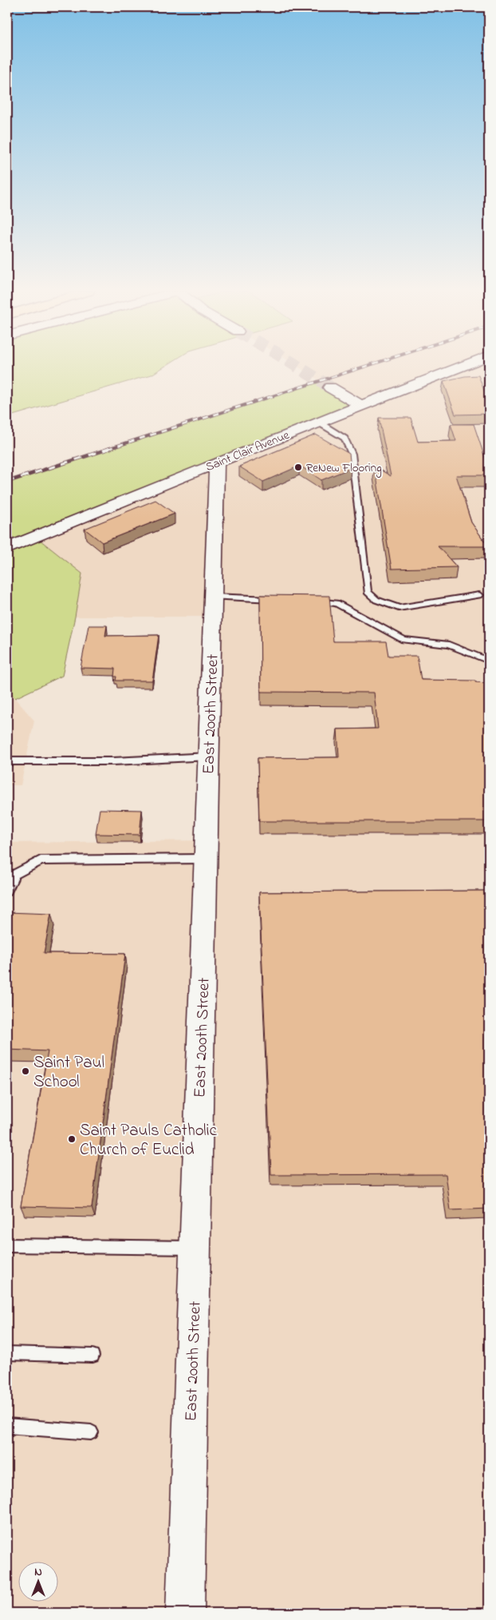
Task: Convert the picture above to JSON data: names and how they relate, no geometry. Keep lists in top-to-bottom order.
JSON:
{
  "streets": {
    "street": ["Saint Clair Avenue", "East 200th Street"]
  },
  "crossings": [
    ["Saint Clair Avenue", "East 200th Street"]
  ],
  "places": ["ReNew Flooring", "Saint Paul School", "Saint Pauls Catholic Church of Euclid"],
  "north": "top"
}
